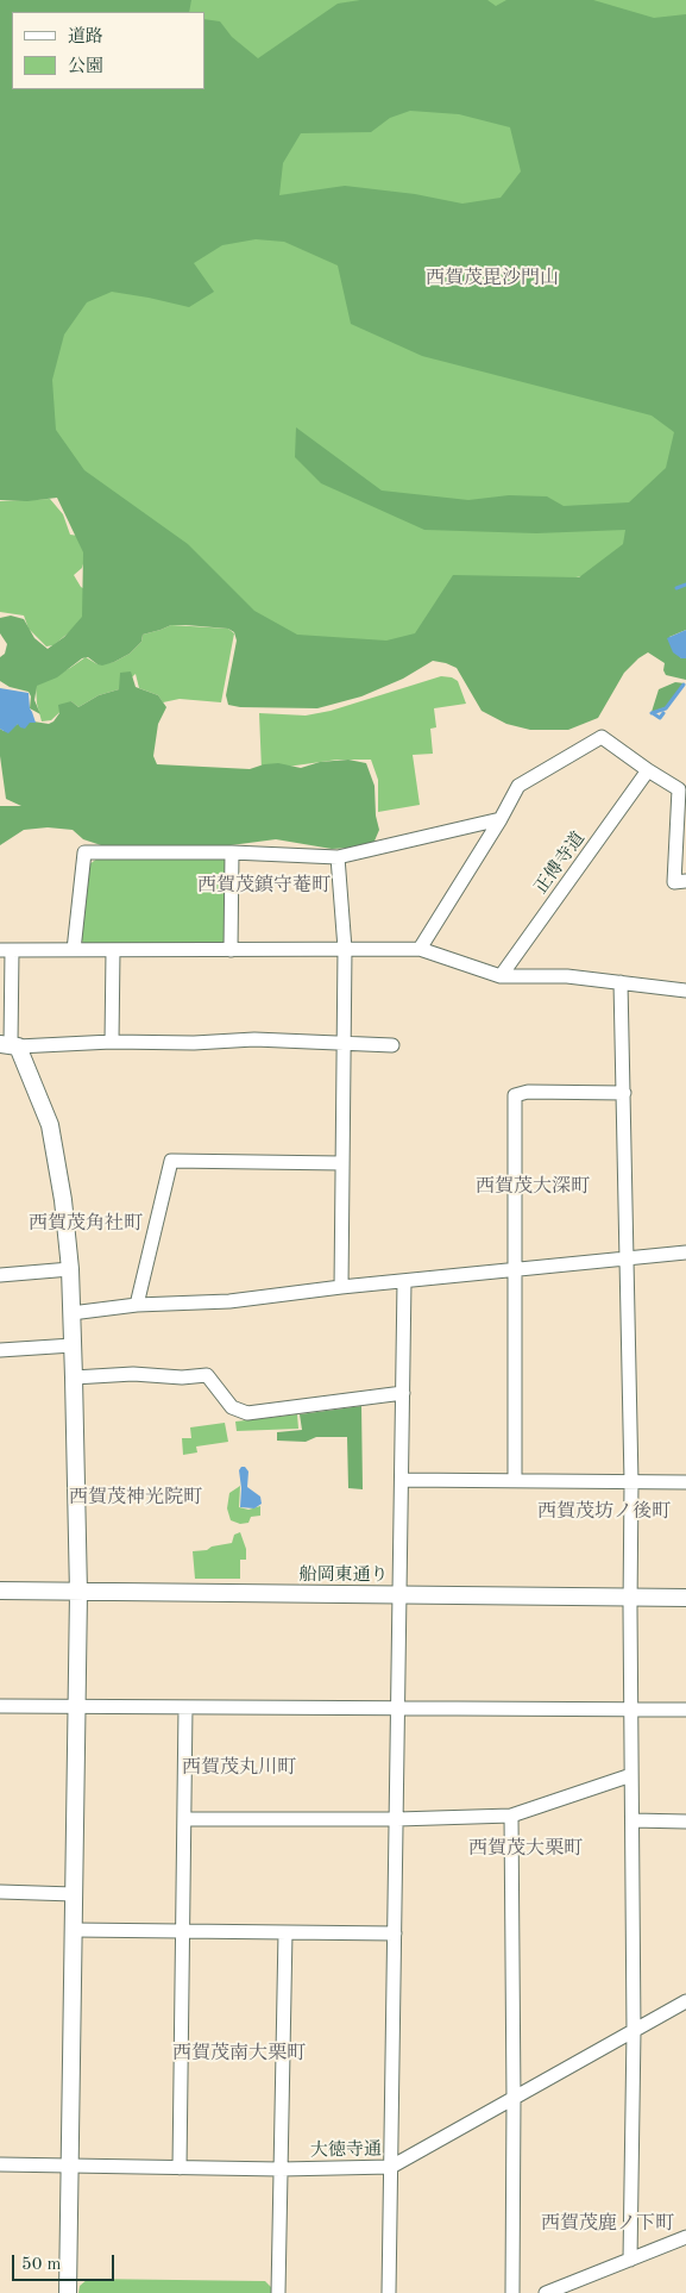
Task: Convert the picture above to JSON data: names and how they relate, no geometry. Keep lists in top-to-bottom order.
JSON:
{
  "streets": {
    "street": ["正傅寺道", "船岡東通り", "大徳寺通"]
  },
  "districts": [
    "西賀茂毘沙門山",
    "西賀茂鎮守菴町",
    "西賀茂大深町",
    "西賀茂角社町",
    "西賀茂神光院町",
    "西賀茂坊ノ後町",
    "西賀茂丸川町",
    "西賀茂大栗町",
    "西賀茂南大栗町",
    "西賀茂鹿ノ下町"
  ],
  "legend": ["道路", "公園"],
  "scale_bar": "50 m"
}
